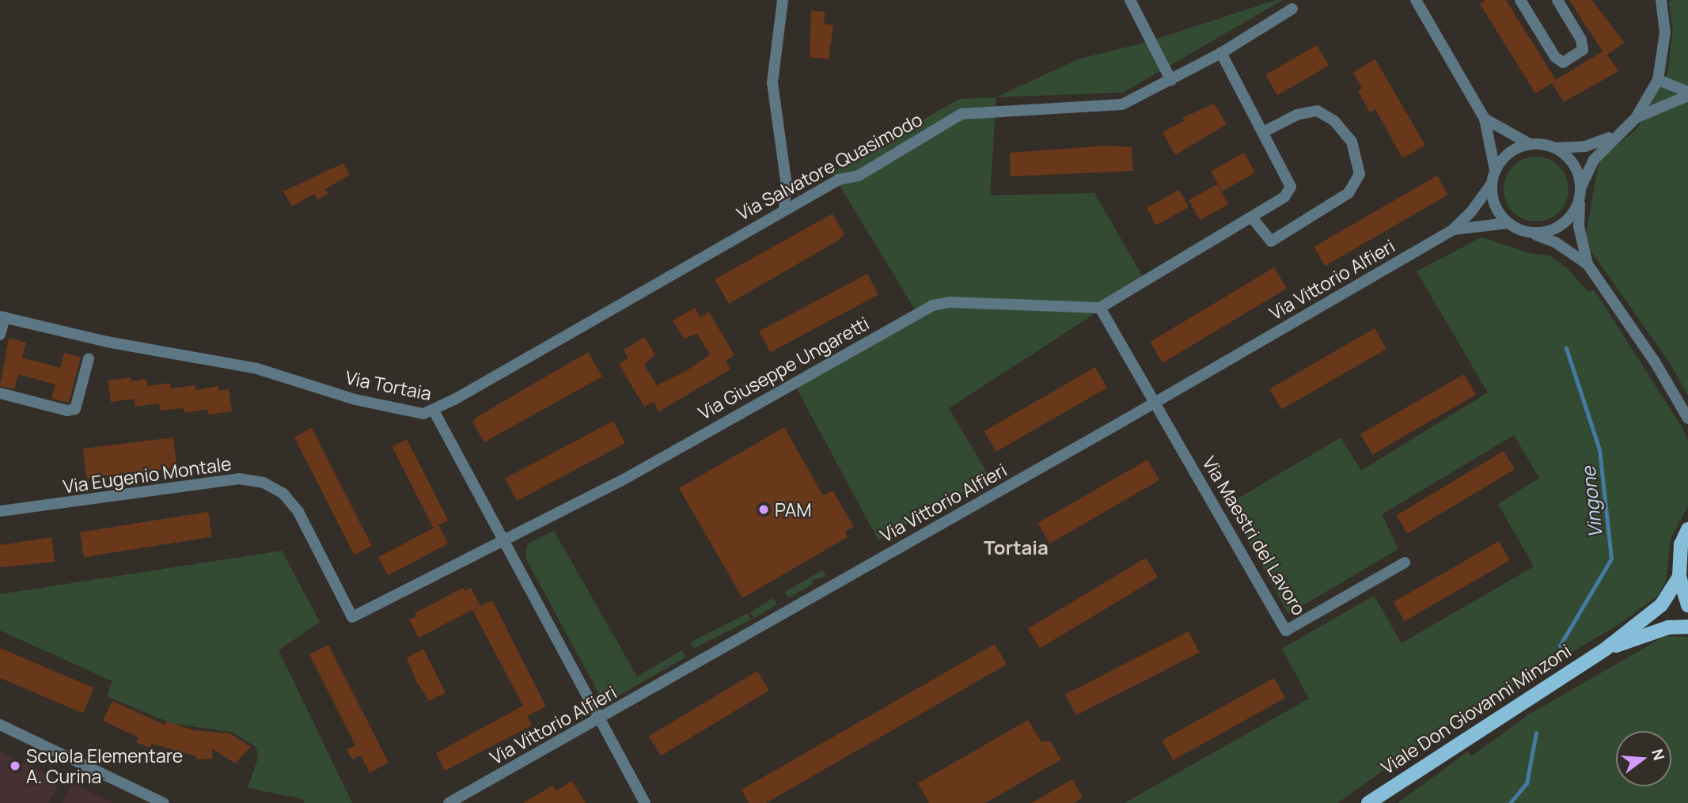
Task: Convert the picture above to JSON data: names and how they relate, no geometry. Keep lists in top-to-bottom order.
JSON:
{
  "streets": {
    "main road": ["Viale Don Giovanni Minzoni"],
    "street": [
      "Via Salvatore Quasimodo",
      "Via Vittorio Alfieri",
      "Via Giuseppe Ungaretti",
      "Via Tortaia",
      "Via Eugenio Montale",
      "Via Maestri del Lavoro"
    ]
  },
  "crossings": [
    ["Via Salvatore Quasimodo", "Via Tortaia"],
    ["Via Vittorio Alfieri", "Via Tortaia"],
    ["Via Vittorio Alfieri", "Via Maestri del Lavoro"],
    ["Via Giuseppe Ungaretti", "Via Tortaia"],
    ["Via Giuseppe Ungaretti", "Via Eugenio Montale"],
    ["Via Tortaia", "Via Eugenio Montale"]
  ],
  "districts": ["Tortaia"],
  "water": ["Vingone"],
  "places": ["PAM", "Scuola Elementare A. Curina"],
  "north": "right"
}
